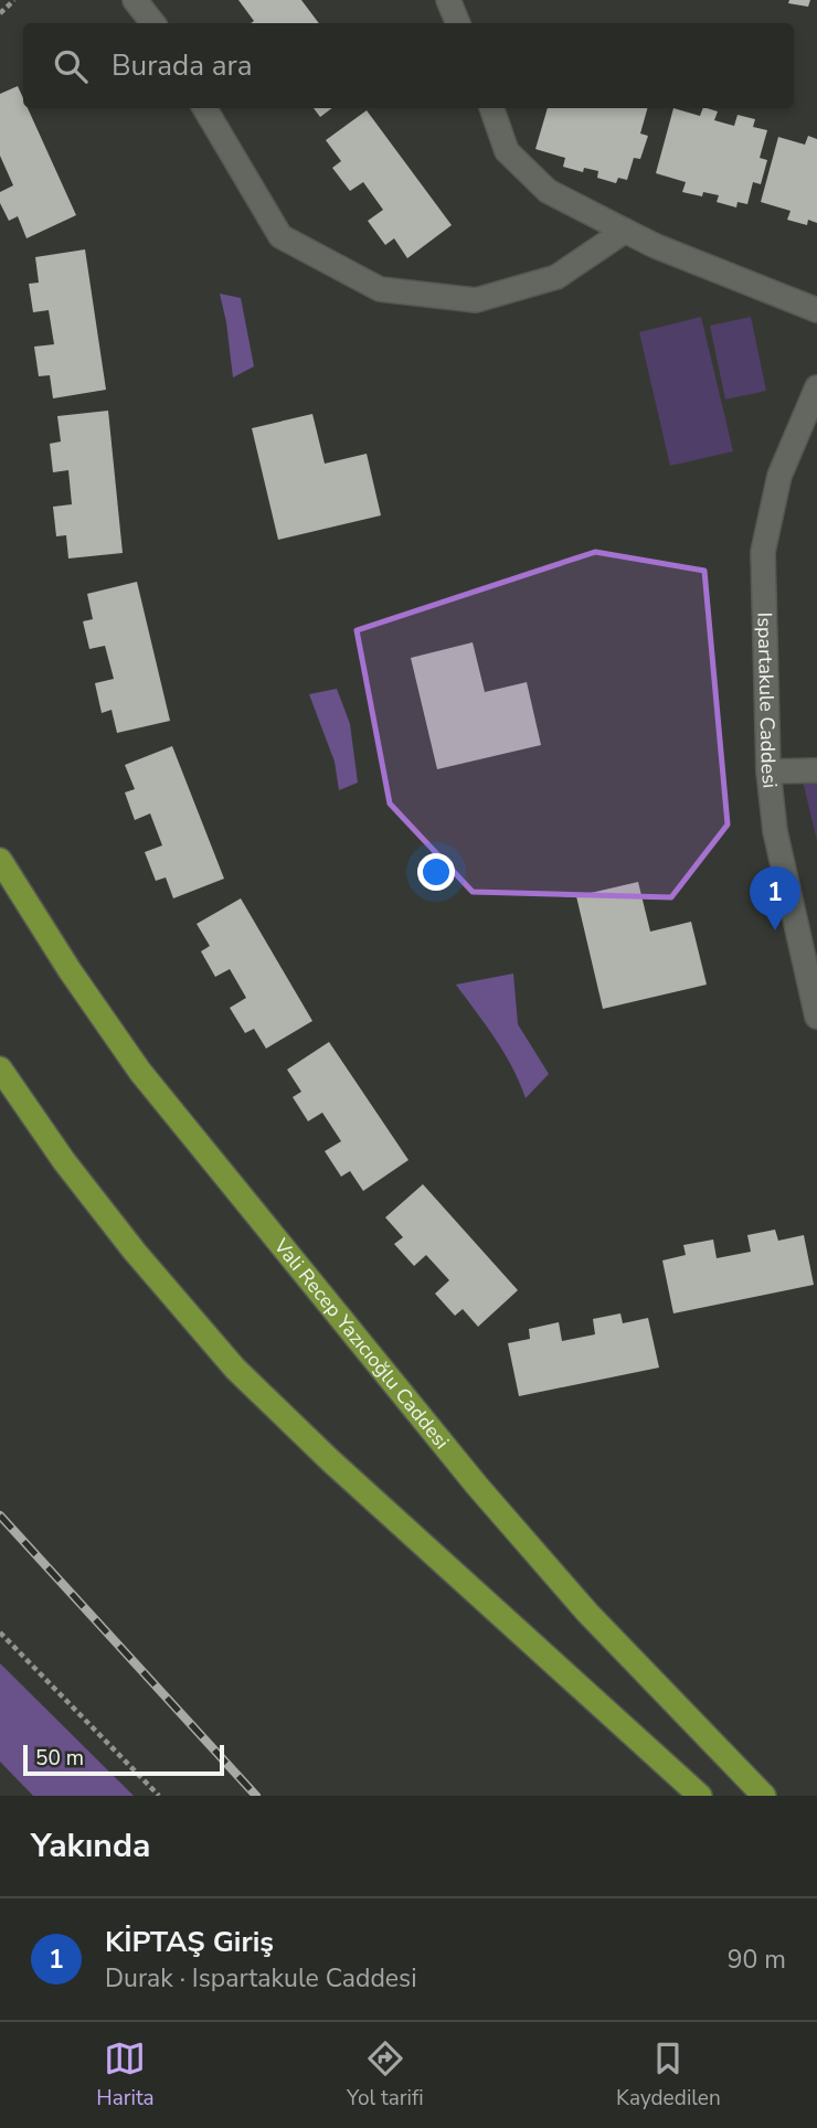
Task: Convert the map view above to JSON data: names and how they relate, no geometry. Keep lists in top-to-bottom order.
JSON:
{
  "streets": {
    "main road": ["Vali Recep Yazıcıoğlu Caddesi"],
    "street": ["Ispartakule Caddesi"]
  },
  "scale_bar": "50 m",
  "page": {
    "search": "Burada ara",
    "pins": "1",
    "scale": "50 m",
    "heading": "Yakında",
    "list": [
      {
        "mark": "1",
        "name": "KİPTAŞ Giriş",
        "note": "Durak · Ispartakule Caddesi",
        "value": "90 m"
      }
    ],
    "nav": ["Harita", "Yol tarifi", "Kaydedilen"]
  }
}
